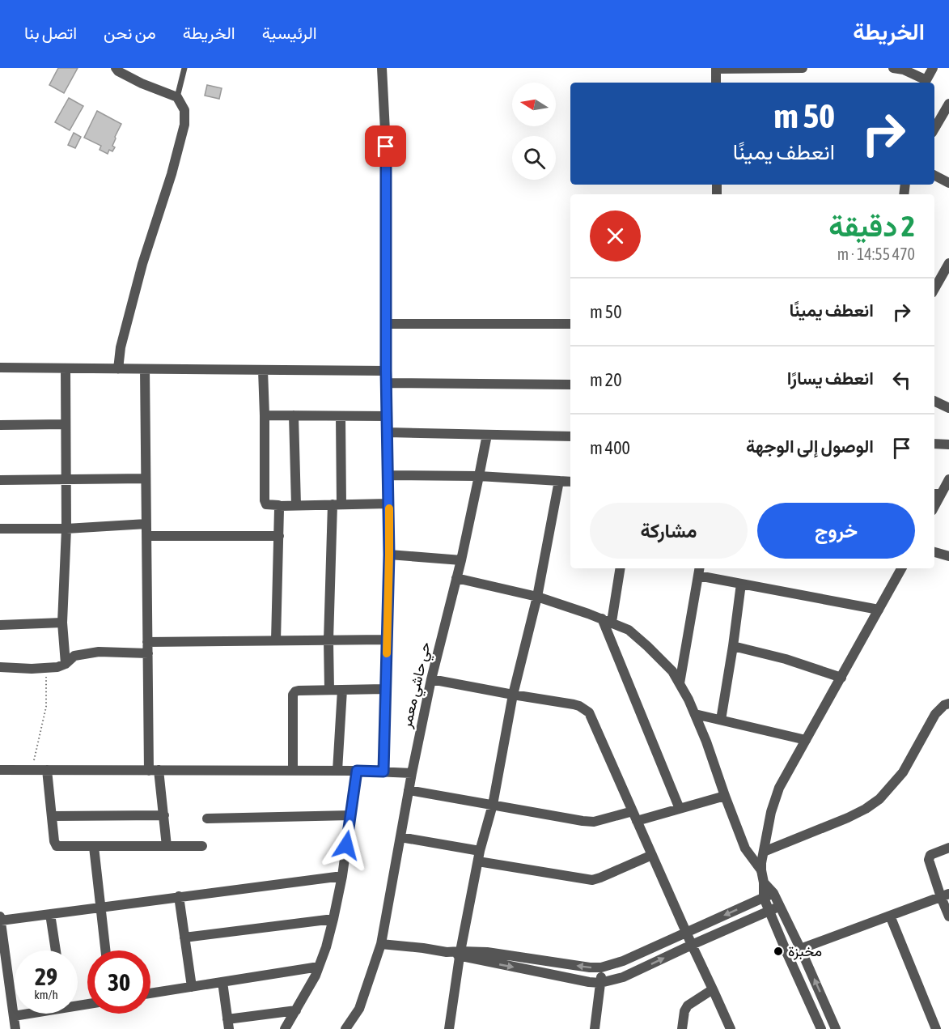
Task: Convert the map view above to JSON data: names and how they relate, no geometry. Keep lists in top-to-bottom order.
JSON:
{
  "streets": {
    "street": ["حي حاشي معمر"]
  },
  "places": ["مخبزة"],
  "north": "left",
  "page": {
    "header": "الخريطة",
    "nav": [
      "الرئيسية",
      "الخريطة",
      "من نحن",
      "اتصل بنا"
    ],
    "turn": ["50 m", "انعطف يمينًا"],
    "heading": ["2 دقيقة", "470 m · 14:55"],
    "list": [
      {
        "name": "انعطف يمينًا",
        "value": "50 m"
      },
      {
        "name": "انعطف يسارًا",
        "value": "20 m"
      },
      {
        "name": "الوصول إلى الوجهة",
        "value": "400 m"
      }
    ],
    "buttons": ["خروج", "مشاركة"],
    "speed": "29 km/h",
    "limit": "30"
  }
}
